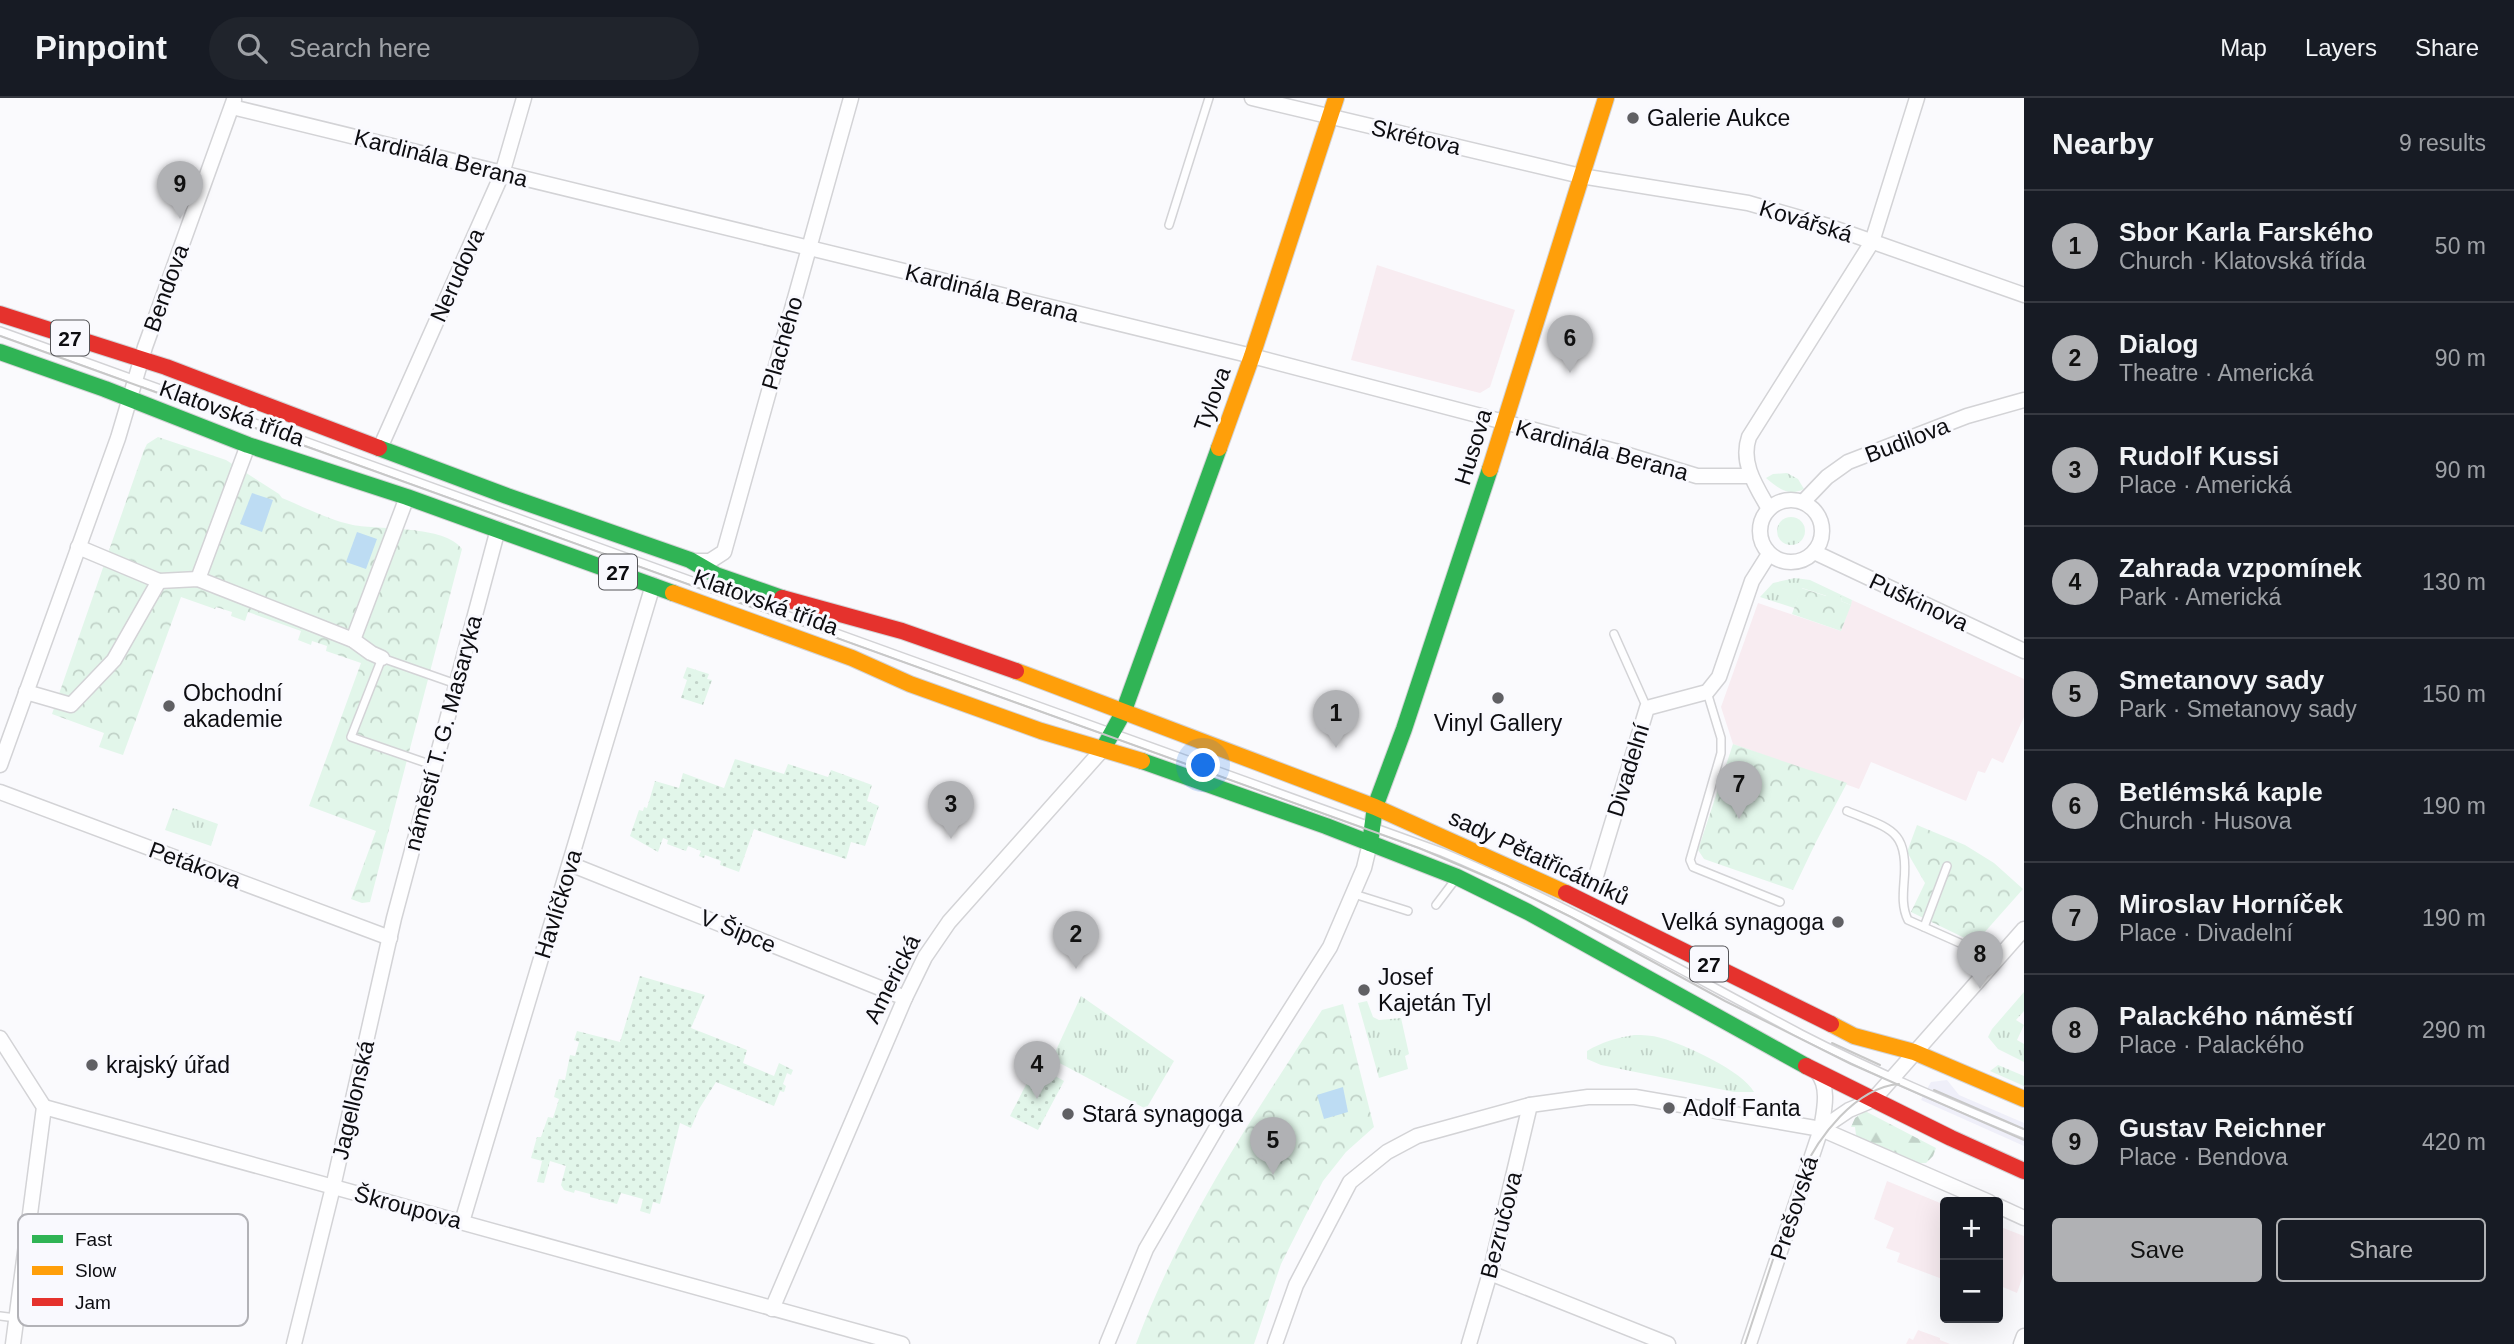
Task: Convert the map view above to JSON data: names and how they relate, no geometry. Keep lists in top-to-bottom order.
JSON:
{
  "streets": {
    "main road": [
      "27",
      "Tylova",
      "Klatovská třída",
      "Husova",
      "sady Pětatřicátníků",
      "Americká"
    ],
    "street": [
      "Skrétova",
      "Kardinála Berana",
      "Kovářská",
      "Nerudova",
      "Bendova",
      "Plachého",
      "Budilova",
      "Puškinova",
      "náměstí T. G. Masaryka",
      "Divadelní",
      "Petákova",
      "Havlíčkova",
      "V Šipce",
      "Jagellonská",
      "Škroupova",
      "Prešovská",
      "Bezručova"
    ]
  },
  "crossings": [
    ["Skrétova", "Kovářská"],
    ["Skrétova", "Tylova"],
    ["Skrétova", "Husova"],
    ["Kardinála Berana", "Nerudova"],
    ["Kardinála Berana", "Bendova"],
    ["Kardinála Berana", "Plachého"],
    ["Kardinála Berana", "Tylova"],
    ["Kardinála Berana", "Husova"],
    ["Kovářská", "Husova"],
    ["Nerudova", "Klatovská třída"],
    ["Bendova", "Klatovská třída"],
    ["27", "Klatovská třída"],
    ["27", "Prešovská"],
    ["Plachého", "Klatovská třída"],
    ["Tylova", "Klatovská třída"],
    ["Tylova", "Americká"],
    ["Klatovská třída", "Husova"],
    ["Klatovská třída", "náměstí T. G. Masaryka"],
    ["Klatovská třída", "sady Pětatřicátníků"],
    ["Klatovská třída", "Havlíčkova"],
    ["Klatovská třída", "Americká"],
    ["Budilova", "Puškinova"],
    ["Husova", "sady Pětatřicátníků"],
    ["náměstí T. G. Masaryka", "Petákova"],
    ["náměstí T. G. Masaryka", "Jagellonská"],
    ["Petákova", "Jagellonská"],
    ["Havlíčkova", "V Šipce"],
    ["Havlíčkova", "Škroupova"],
    ["V Šipce", "Americká"],
    ["Americká", "Škroupova"],
    ["Jagellonská", "Škroupova"]
  ],
  "places": [
    "Galerie Aukce",
    "Vinyl Gallery",
    "Obchodní akademie",
    "Velká synagoga",
    "Josef Kajetán Tyl",
    "krajský úřad",
    "Adolf Fanta",
    "Stará synagoga"
  ],
  "legend": ["Fast", "Slow", "Jam"],
  "page": {
    "header": "Pinpoint",
    "search": "Search here",
    "nav": ["Map", "Layers", "Share"],
    "heading": ["Nearby", "9 results"],
    "pins": [
      "9",
      "6",
      "1",
      "7",
      "3",
      "2",
      "8",
      "4",
      "5"
    ],
    "list": [
      {
        "mark": "1",
        "name": "Sbor Karla Farského",
        "note": "Church · Klatovská třída",
        "value": "50 m"
      },
      {
        "mark": "2",
        "name": "Dialog",
        "note": "Theatre · Americká",
        "value": "90 m"
      },
      {
        "mark": "3",
        "name": "Rudolf Kussi",
        "note": "Place · Americká",
        "value": "90 m"
      },
      {
        "mark": "4",
        "name": "Zahrada vzpomínek",
        "note": "Park · Americká",
        "value": "130 m"
      },
      {
        "mark": "5",
        "name": "Smetanovy sady",
        "note": "Park · Smetanovy sady",
        "value": "150 m"
      },
      {
        "mark": "6",
        "name": "Betlémská kaple",
        "note": "Church · Husova",
        "value": "190 m"
      },
      {
        "mark": "7",
        "name": "Miroslav Horníček",
        "note": "Place · Divadelní",
        "value": "190 m"
      },
      {
        "mark": "8",
        "name": "Palackého náměstí",
        "note": "Place · Palackého",
        "value": "290 m"
      },
      {
        "mark": "9",
        "name": "Gustav Reichner",
        "note": "Place · Bendova",
        "value": "420 m"
      }
    ],
    "map_buttons": ["+", "−"],
    "buttons": ["Save", "Share"]
  }
}
